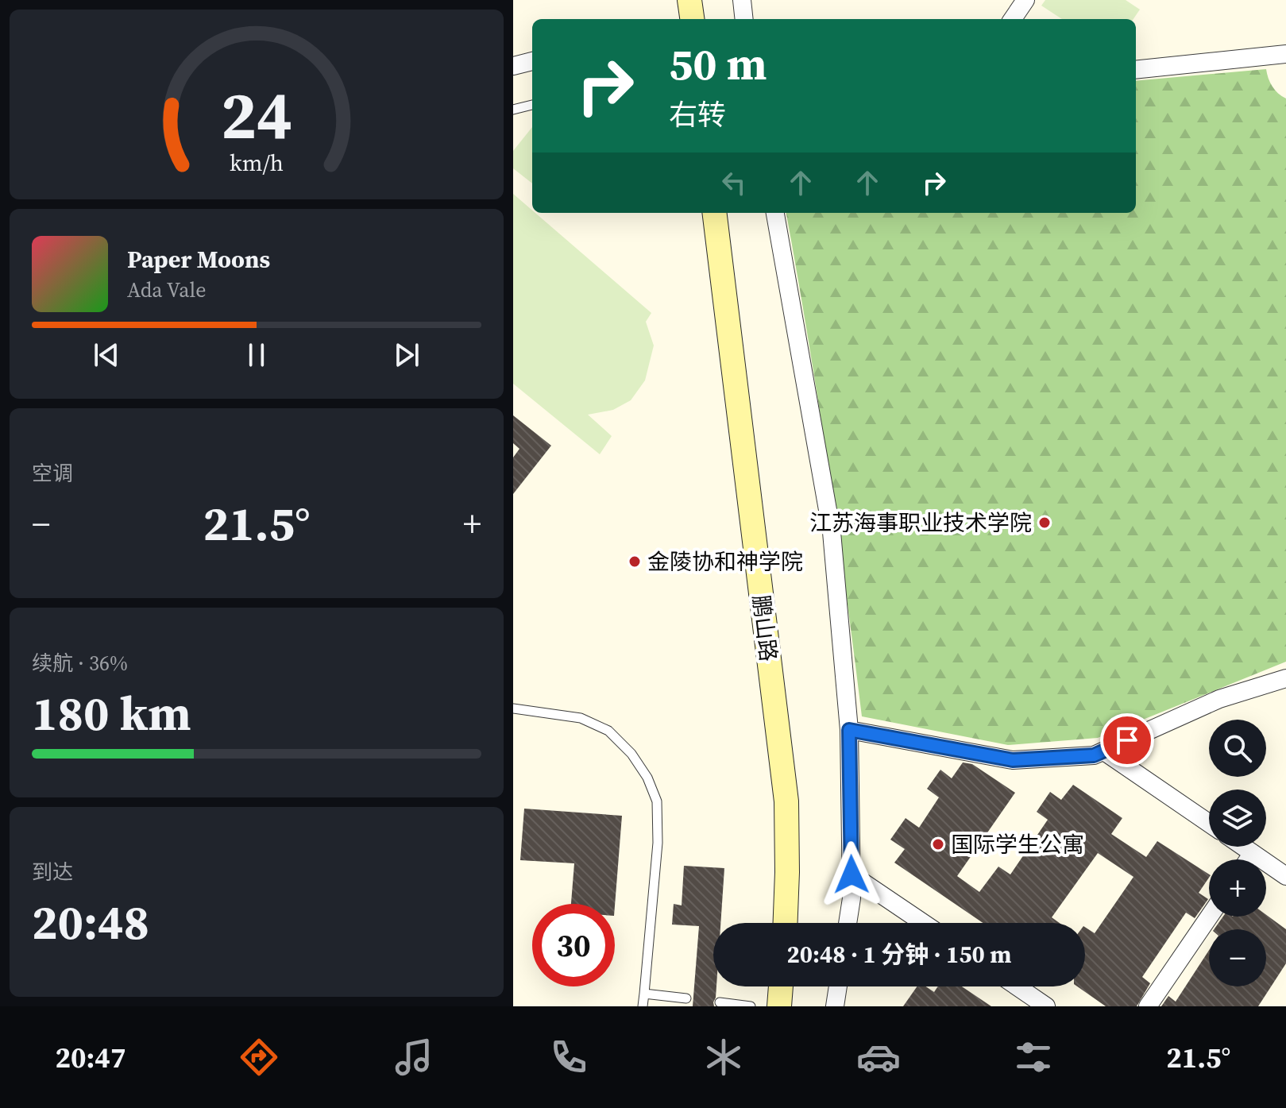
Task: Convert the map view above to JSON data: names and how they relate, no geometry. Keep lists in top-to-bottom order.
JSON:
{
  "streets": {
    "street": ["鹏山路"]
  },
  "places": ["江苏海事职业技术学院", "金陵协和神学院", "国际学生公寓"],
  "page": {
    "turn": ["50 m", "右转"],
    "song": ["Paper Moons", "Ada Vale"],
    "tile": [
      "空调",
      ["续航 · 36%", "180 km"],
      ["到达", "20:48"]
    ],
    "heat": ["−", "21.5°", "+"],
    "map_buttons": ["+", "−"],
    "limit": "30",
    "trip": "20:48 · 1 分钟 · 150 m",
    "tabs": ["20:47", "21.5°"],
    "gauge": ["24", "km/h"]
  }
}
